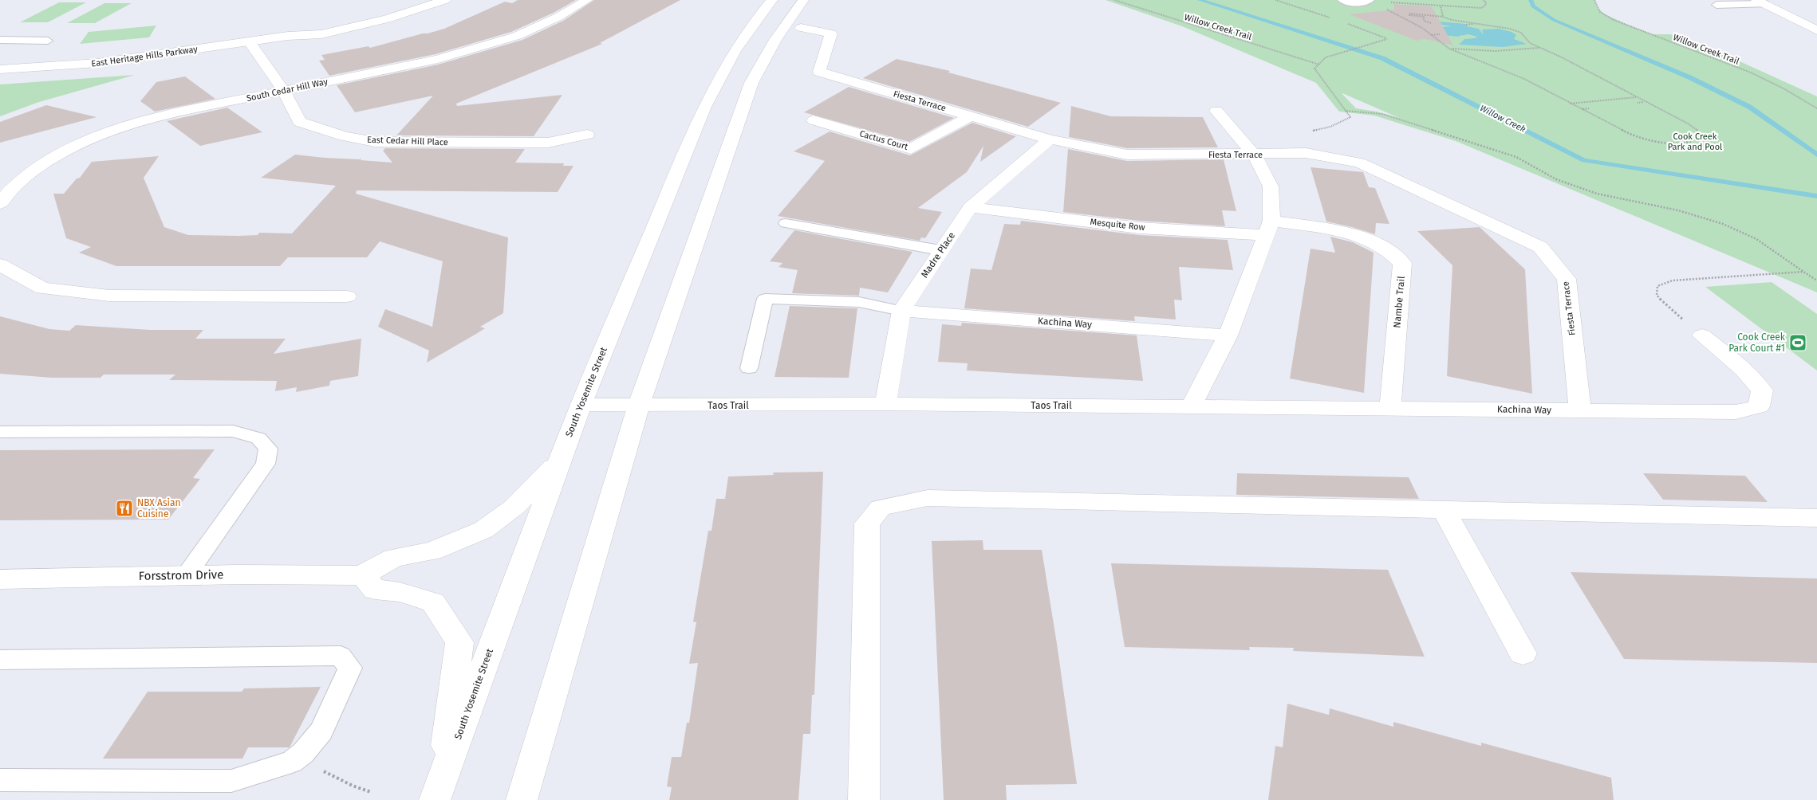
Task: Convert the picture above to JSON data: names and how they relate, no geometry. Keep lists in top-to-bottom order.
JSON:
{
  "streets": {
    "street": [
      "East Heritage Hills Parkway",
      "South Cedar Hill Way",
      "Fiesta Terrace",
      "Cactus Court",
      "East Cedar Hill Place",
      "Mesquite Row",
      "Madre Place",
      "Nambe Trail",
      "Kachina Way",
      "South Yosemite Street",
      "Taos Trail",
      "Forsstrom Drive"
    ],
    "path": ["Willow Creek Trail"]
  },
  "crossings": [
    ["East Heritage Hills Parkway", "East Cedar Hill Place"],
    ["South Cedar Hill Way", "East Cedar Hill Place"],
    ["Fiesta Terrace", "Cactus Court"],
    ["Fiesta Terrace", "Madre Place"],
    ["Fiesta Terrace", "Kachina Way"],
    ["Mesquite Row", "Madre Place"],
    ["Mesquite Row", "Nambe Trail"],
    ["Madre Place", "Kachina Way"],
    ["Madre Place", "Taos Trail"],
    ["Nambe Trail", "Kachina Way"],
    ["Kachina Way", "Taos Trail"],
    ["South Yosemite Street", "Taos Trail"]
  ],
  "water": ["Willow Creek"],
  "parks": ["Cook Creek Park and Pool"],
  "places": {
    "sports": ["Cook Creek Park Court #1"],
    "restaurant": ["NBX Asian Cuisine"]
  }
}
